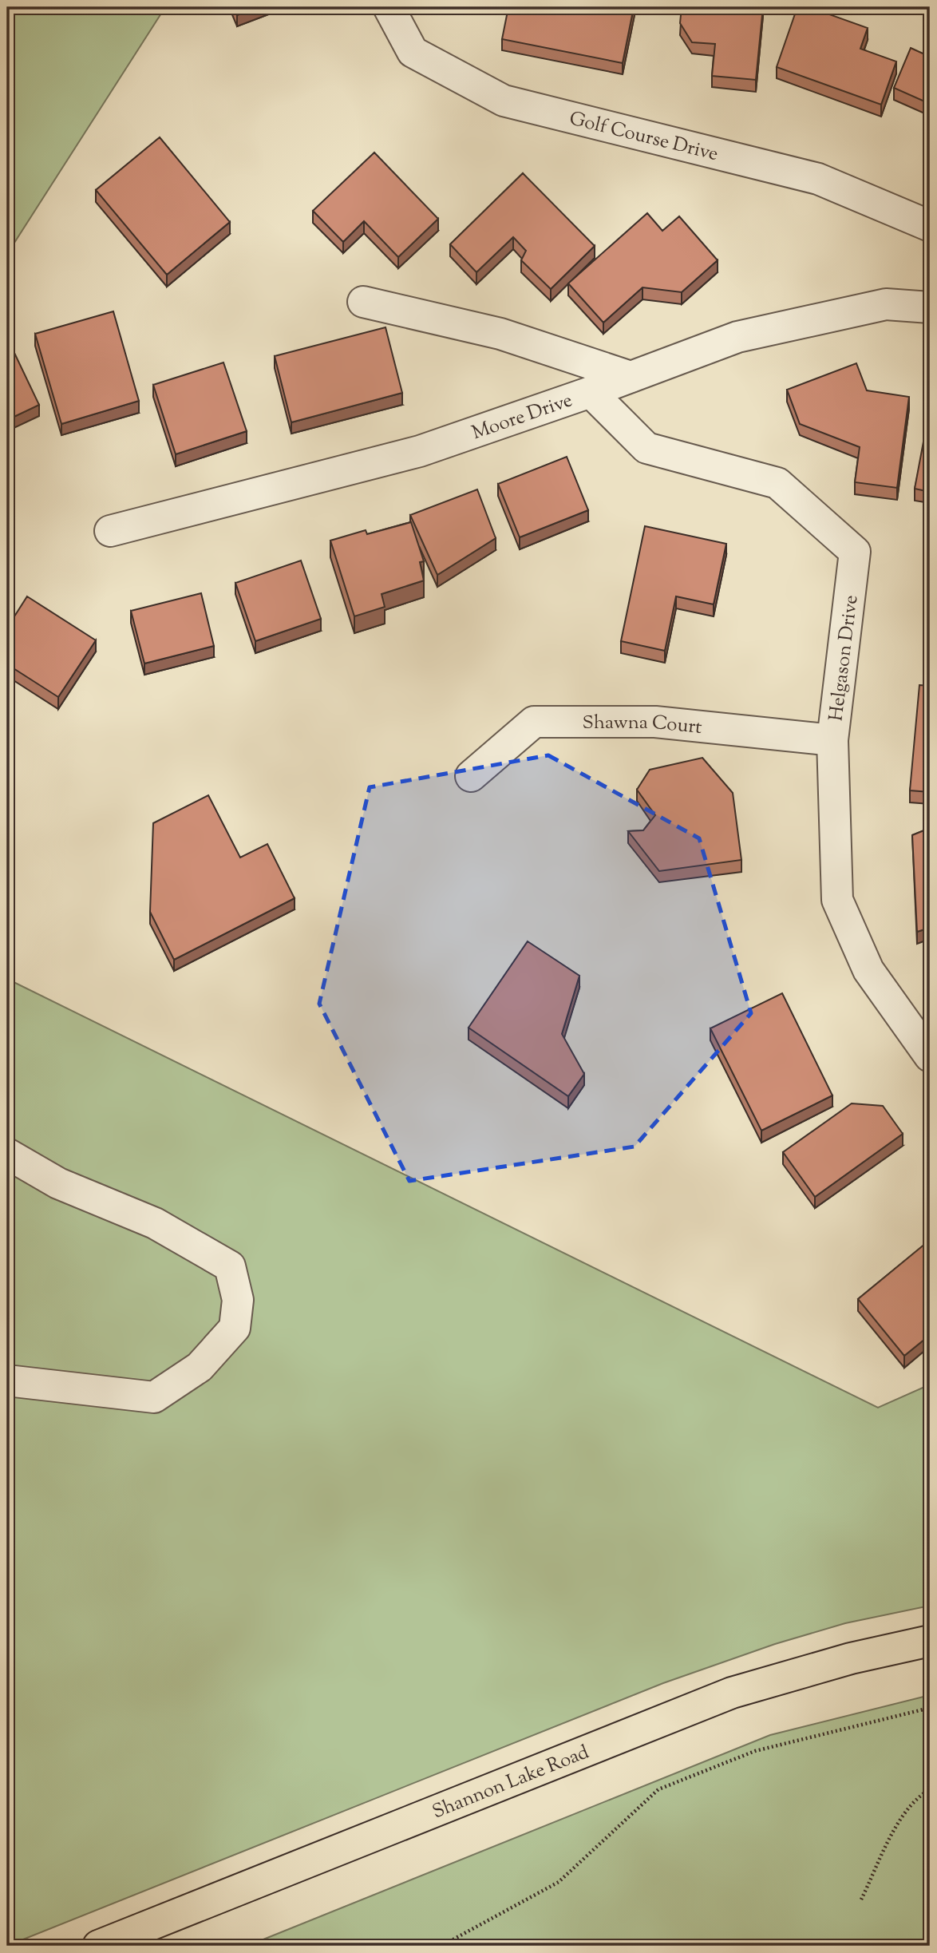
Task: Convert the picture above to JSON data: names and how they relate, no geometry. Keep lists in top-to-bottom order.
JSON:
{
  "streets": {
    "main road": ["Shannon Lake Road"],
    "street": [
      "Golf Course Drive",
      "Moore Drive",
      "Helgason Drive",
      "Shawna Court"
    ]
  },
  "crossings": [
    ["Moore Drive", "Helgason Drive"],
    ["Helgason Drive", "Shawna Court"]
  ]
}
